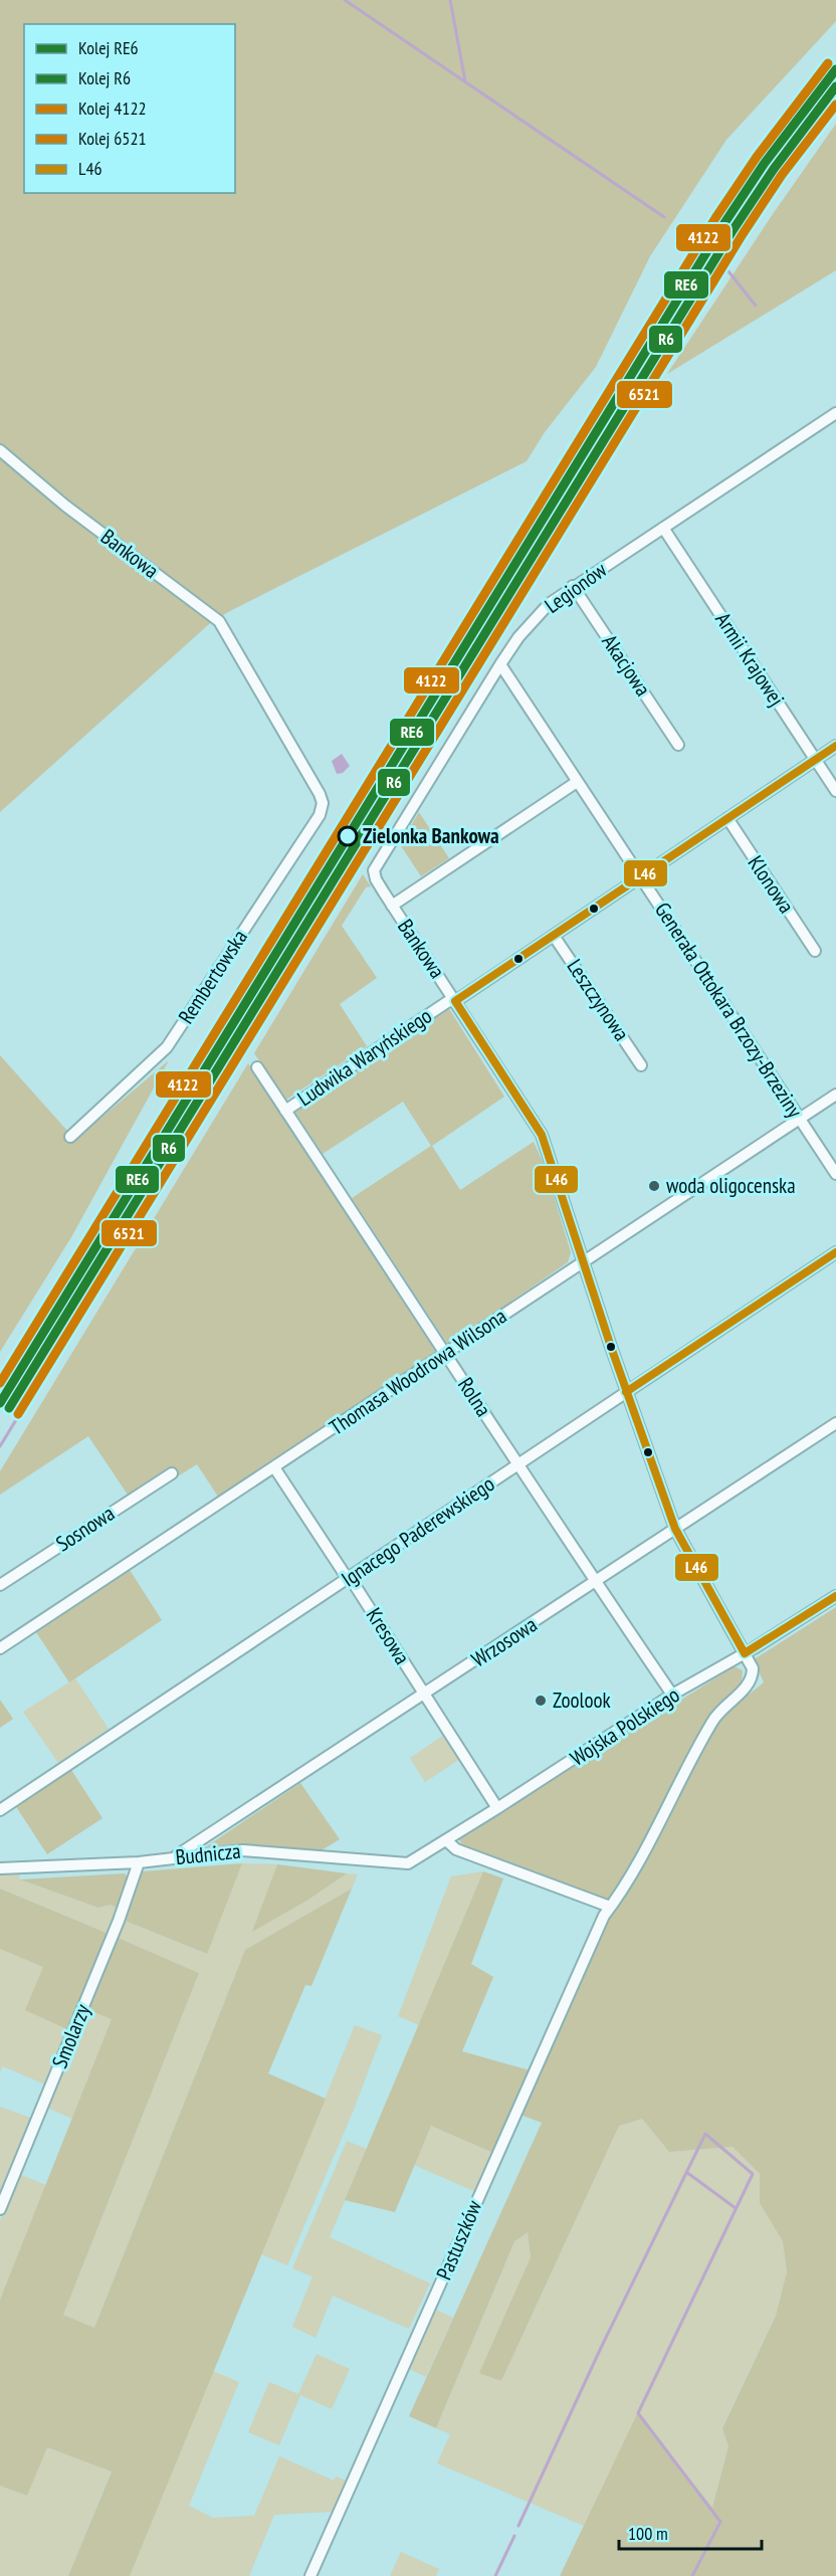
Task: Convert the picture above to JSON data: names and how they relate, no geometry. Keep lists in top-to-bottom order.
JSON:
{
  "streets": {
    "street": [
      "Bankowa",
      "Legionów",
      "Armii Krajowej",
      "Akacjowa",
      "Klonowa",
      "Rembertowska",
      "Leszczynowa",
      "Generała Ottokara Brzozy-Brzeziny",
      "Ludwika Waryńskiego",
      "Thomasa Woodrowa Wilsona",
      "Rolna",
      "Sosnowa",
      "Ignacego Paderewskiego",
      "Kresowa",
      "Wrzosowa",
      "Wojska Polskiego",
      "Budnicza",
      "Smolarzy",
      "Pastuszków"
    ]
  },
  "crossings": [
    ["Bankowa", "Legionów"],
    ["Bankowa", "Rembertowska"],
    ["Bankowa", "Ludwika Waryńskiego"],
    ["Bankowa", "Thomasa Woodrowa Wilsona"],
    ["Bankowa", "Ignacego Paderewskiego"],
    ["Bankowa", "Wrzosowa"],
    ["Bankowa", "Wojska Polskiego"],
    ["Bankowa", "Pastuszków"],
    ["Legionów", "Armii Krajowej"],
    ["Legionów", "Akacjowa"],
    ["Legionów", "Generała Ottokara Brzozy-Brzeziny"],
    ["Armii Krajowej", "Ludwika Waryńskiego"],
    ["Klonowa", "Ludwika Waryńskiego"],
    ["Leszczynowa", "Ludwika Waryńskiego"],
    ["Generała Ottokara Brzozy-Brzeziny", "Ludwika Waryńskiego"],
    ["Generała Ottokara Brzozy-Brzeziny", "Thomasa Woodrowa Wilsona"],
    ["Ludwika Waryńskiego", "Rolna"],
    ["Thomasa Woodrowa Wilsona", "Rolna"],
    ["Thomasa Woodrowa Wilsona", "Kresowa"],
    ["Rolna", "Ignacego Paderewskiego"],
    ["Rolna", "Wrzosowa"],
    ["Rolna", "Wojska Polskiego"],
    ["Ignacego Paderewskiego", "Kresowa"],
    ["Kresowa", "Wrzosowa"],
    ["Kresowa", "Wojska Polskiego"],
    ["Wrzosowa", "Budnicza"],
    ["Wojska Polskiego", "Budnicza"],
    ["Wojska Polskiego", "Pastuszków"],
    ["Budnicza", "Smolarzy"]
  ],
  "places": ["Zielonka Bankowa", "woda oligocenska", "Zoolook"],
  "lines": [
    "rail line 4122",
    "rail line RE6",
    "rail line R6",
    "rail line 6521",
    "transit line L46"
  ],
  "legend": [
    "Kolej RE6",
    "Kolej R6",
    "Kolej 4122",
    "Kolej 6521",
    "L46"
  ],
  "scale_bar": "100 m"
}
